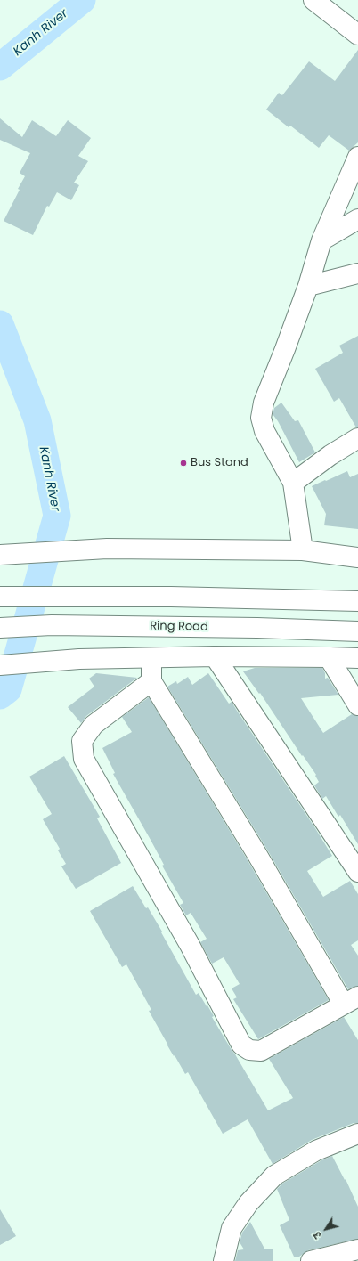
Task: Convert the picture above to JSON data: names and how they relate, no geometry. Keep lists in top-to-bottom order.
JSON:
{
  "streets": {
    "main road": ["Ring Road"]
  },
  "water": ["Kanh River"],
  "places": ["Bus Stand"],
  "north": "bottom left"
}
